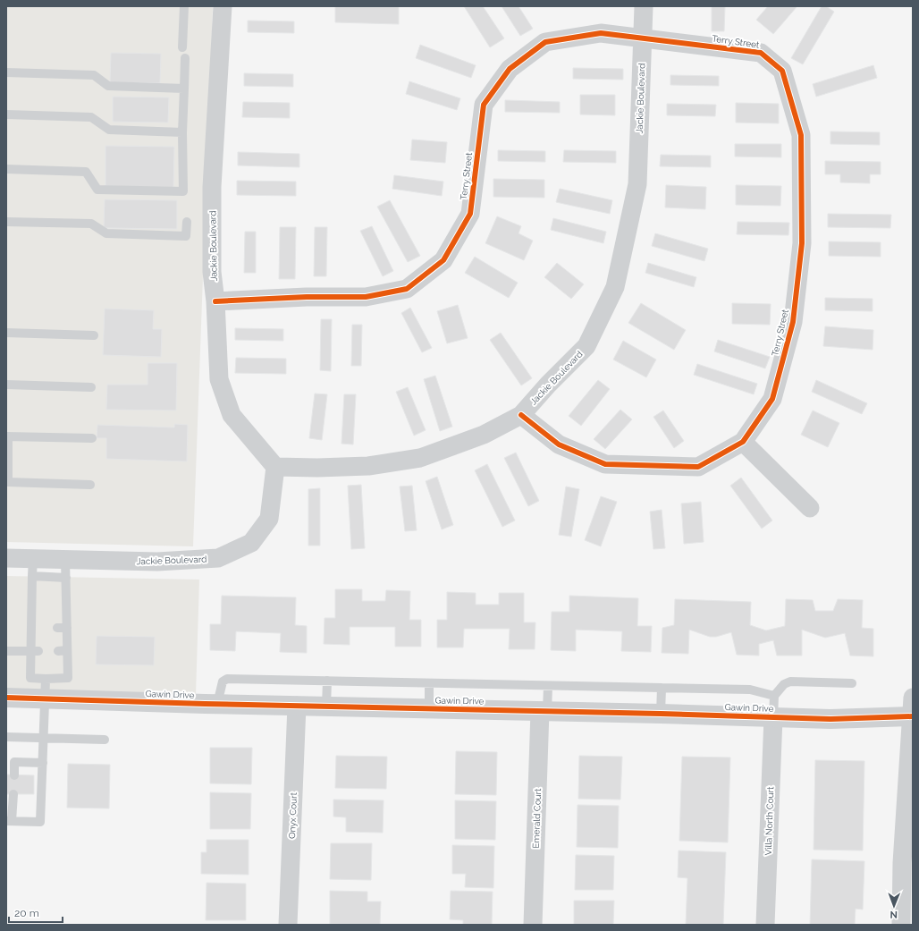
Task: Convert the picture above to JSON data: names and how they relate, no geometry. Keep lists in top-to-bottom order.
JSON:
{
  "streets": {
    "street": [
      "Terry Street",
      "Jackie Boulevard",
      "Gawin Drive",
      "Onyx Court",
      "Emerald Court",
      "Villa North Court"
    ]
  },
  "crossings": [
    ["Terry Street", "Jackie Boulevard"],
    ["Gawin Drive", "Onyx Court"],
    ["Gawin Drive", "Emerald Court"],
    ["Gawin Drive", "Villa North Court"]
  ],
  "scale_bar": "20 m",
  "north": "bottom"
}
